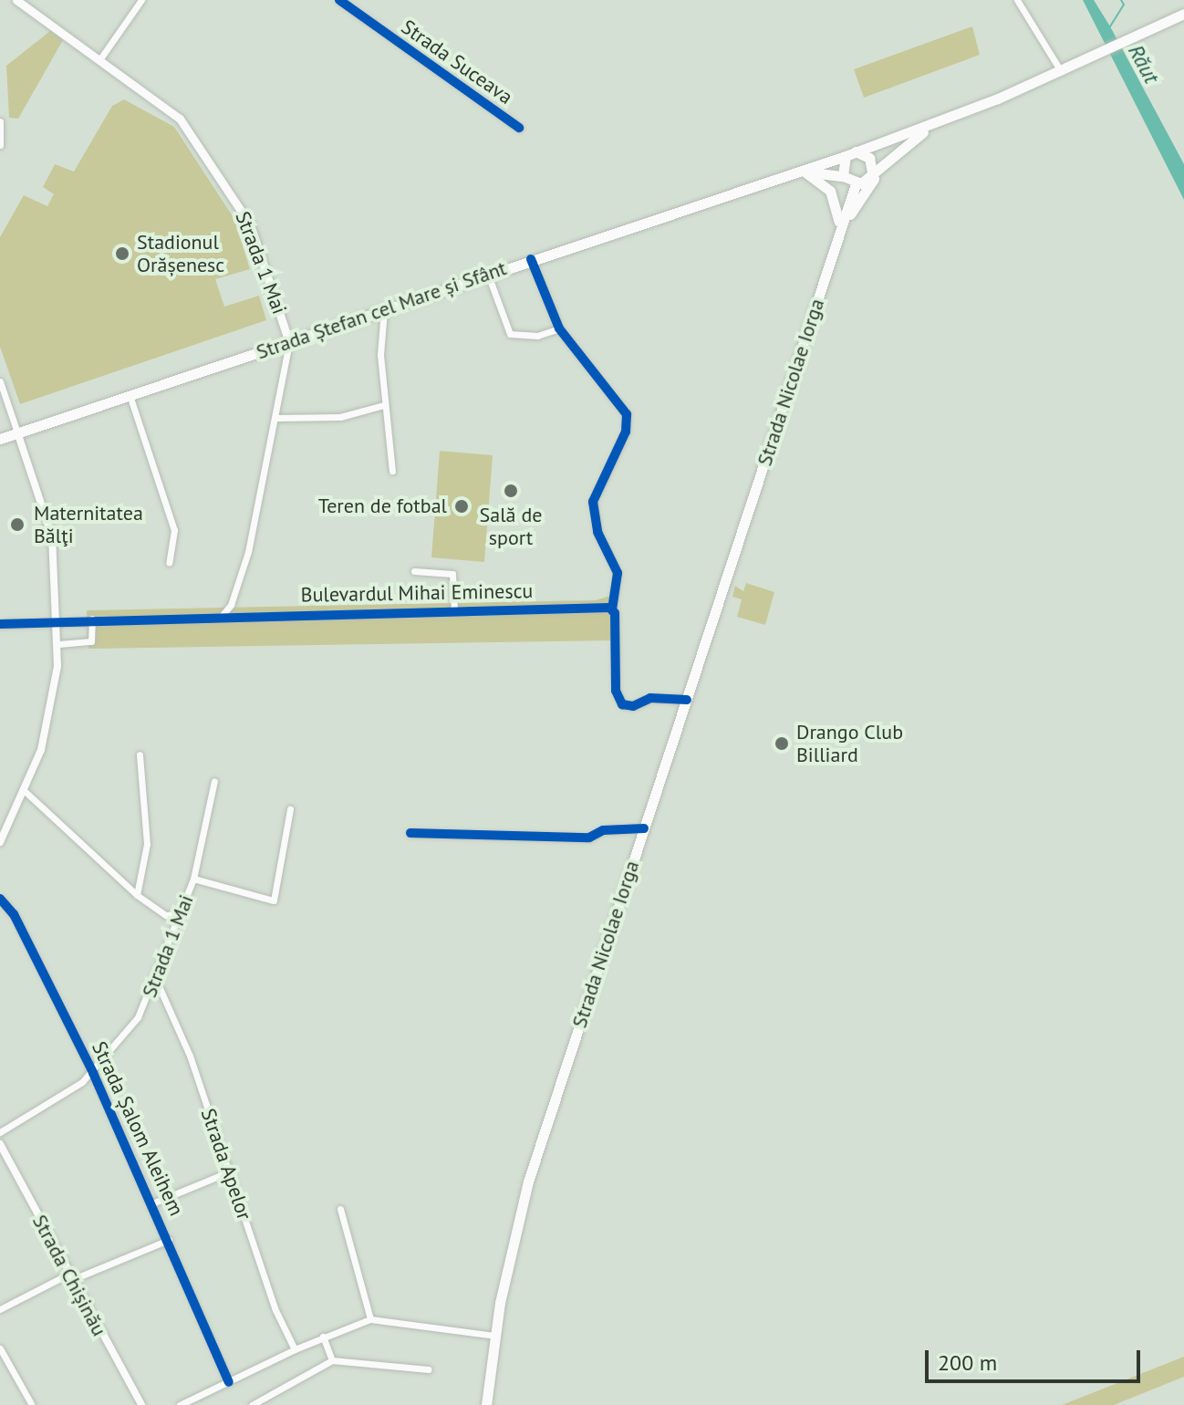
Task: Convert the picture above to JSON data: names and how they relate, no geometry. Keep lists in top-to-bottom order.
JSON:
{
  "streets": {
    "main road": ["Strada 1 Mai", "Strada Ștefan cel Mare și Sfânt", "Strada Nicolae Iorga"],
    "street": [
      "Strada Suceava",
      "Bulevardul Mihai Eminescu",
      "Strada Șalom Aleihem",
      "Strada Apelor",
      "Strada Chișinău"
    ]
  },
  "crossings": [
    ["Strada 1 Mai", "Strada Ștefan cel Mare și Sfânt"],
    ["Strada 1 Mai", "Bulevardul Mihai Eminescu"],
    ["Strada 1 Mai", "Strada Șalom Aleihem"],
    ["Strada 1 Mai", "Strada Apelor"],
    ["Strada Ștefan cel Mare și Sfânt", "Strada Nicolae Iorga"]
  ],
  "water": ["Răut"],
  "places": [
    "Stadionul Orășenesc",
    "Sală de sport",
    "Teren de fotbal",
    "Maternitatea Bălţi",
    "Drango Club Billiard"
  ],
  "scale_bar": "200 m"
}
